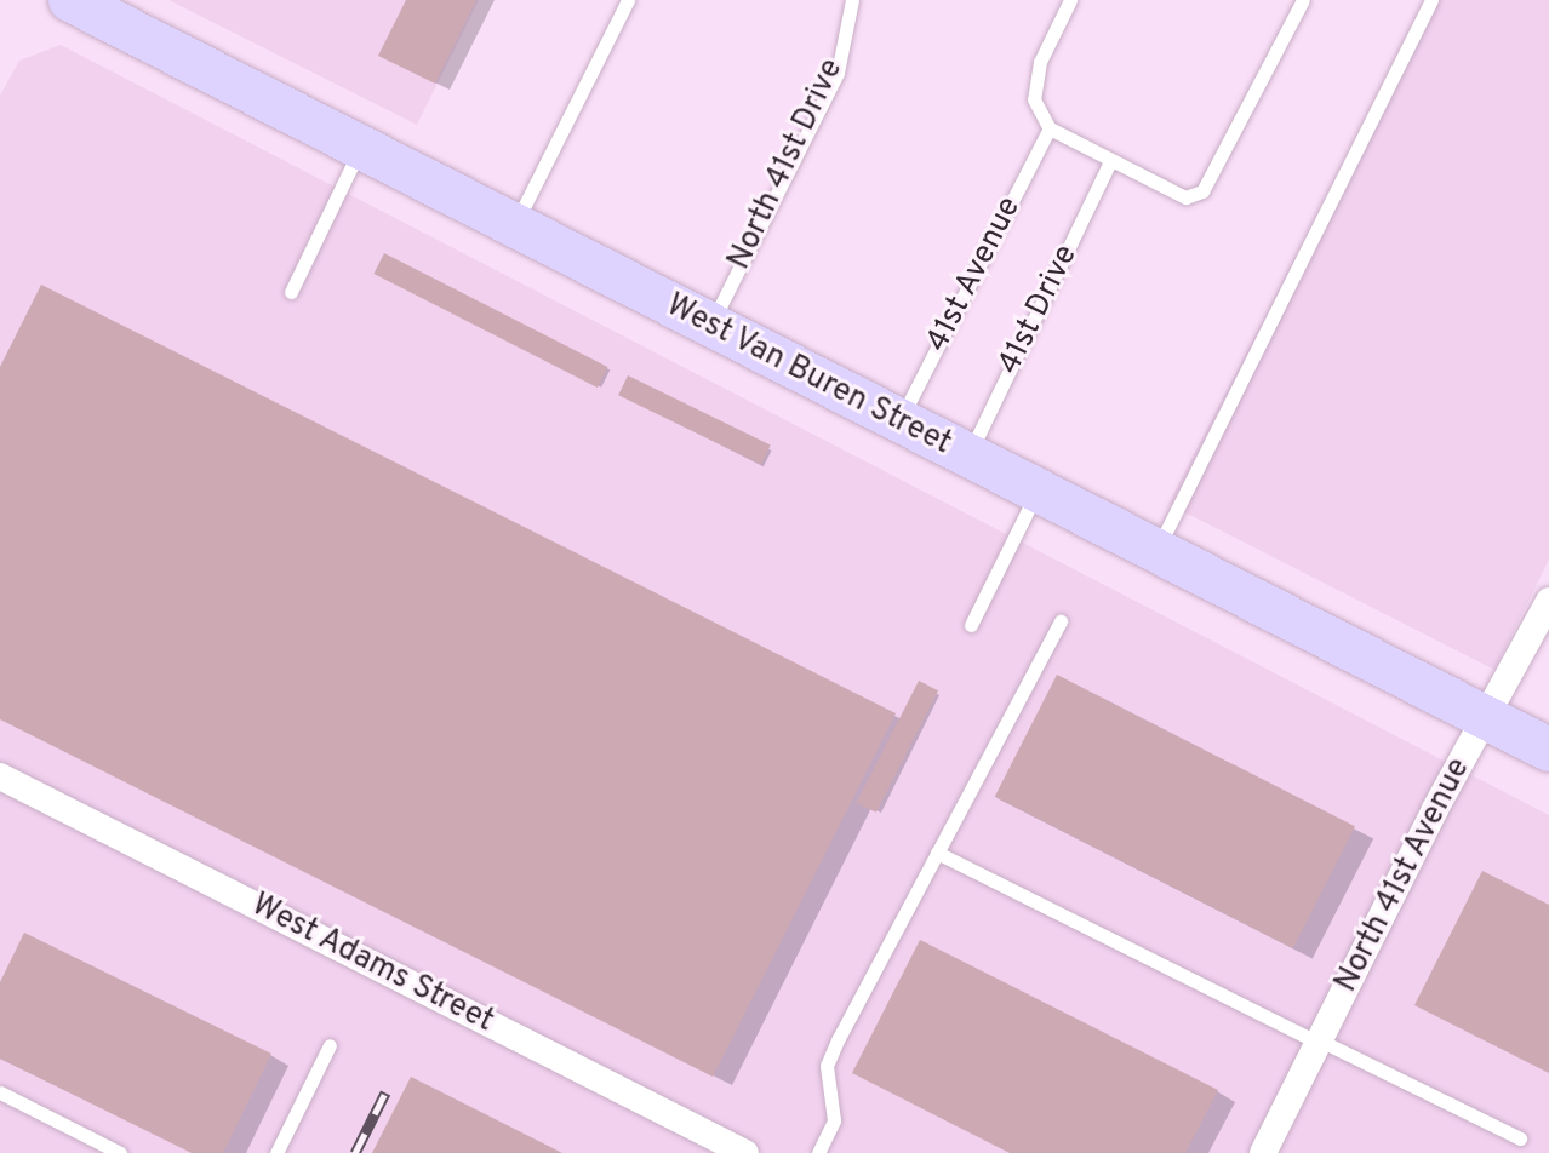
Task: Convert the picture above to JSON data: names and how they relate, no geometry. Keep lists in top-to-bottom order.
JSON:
{
  "streets": {
    "main road": ["West Van Buren Street"],
    "street": ["North 41st Avenue", "West Adams Street"],
    "lane": ["North 41st Drive", "41st Avenue", "41st Drive"]
  },
  "crossings": [
    ["North 41st Drive", "West Van Buren Street"],
    ["41st Avenue", "West Van Buren Street"],
    ["41st Drive", "West Van Buren Street"],
    ["West Van Buren Street", "North 41st Avenue"]
  ]
}
